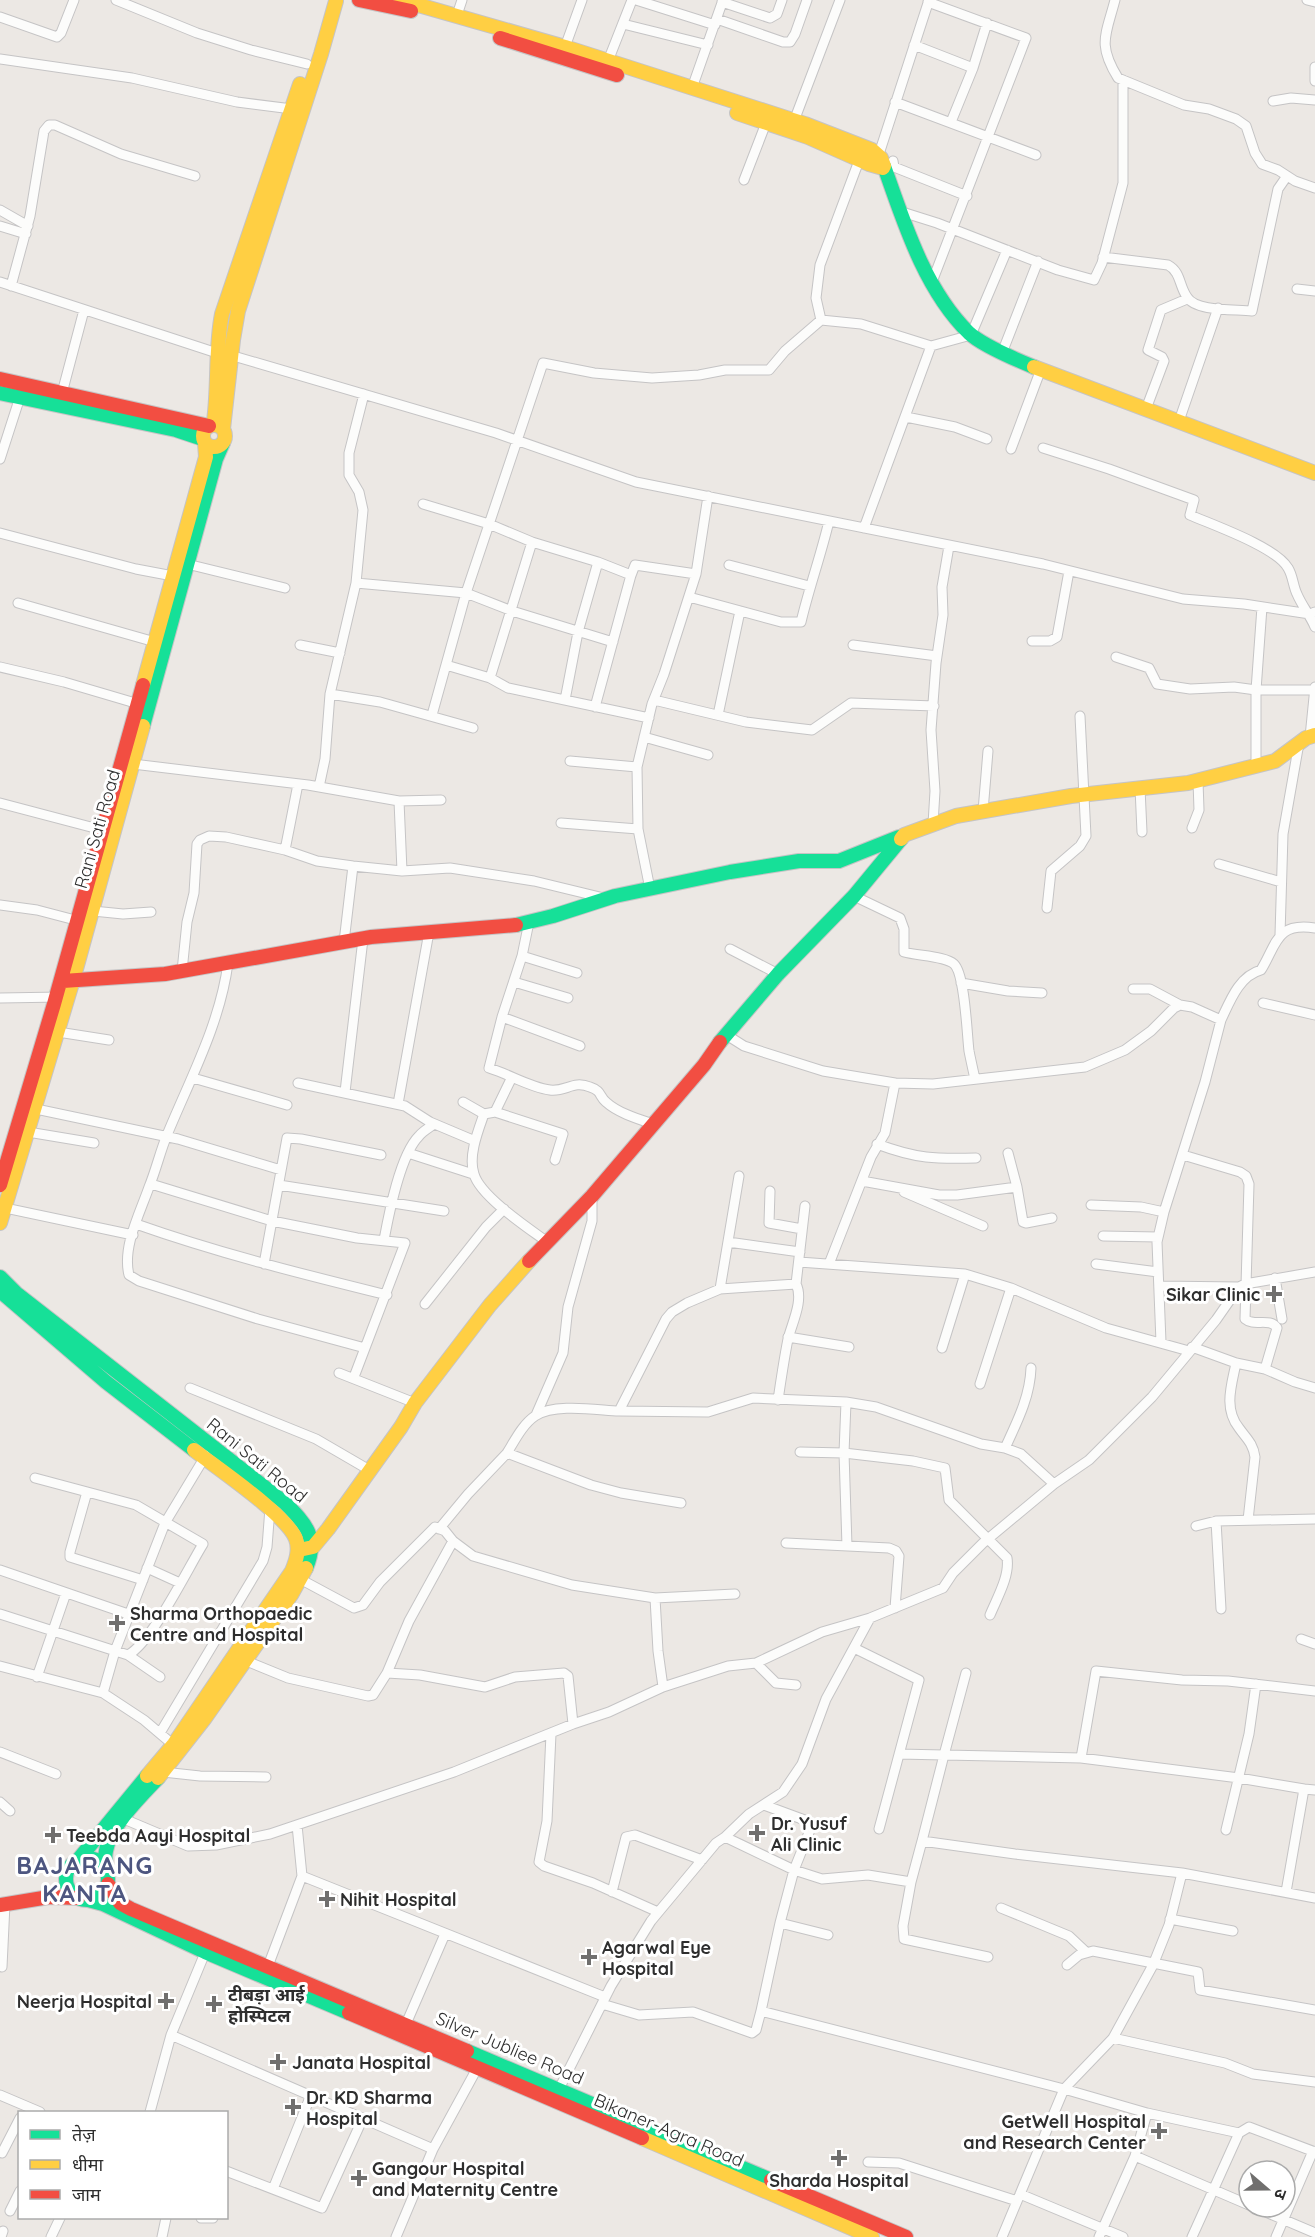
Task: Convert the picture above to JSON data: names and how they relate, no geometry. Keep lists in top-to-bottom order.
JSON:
{
  "streets": {
    "street": ["Rani Sati Road", "Silver Jubliee Road", "Bikaner-Agra Road"]
  },
  "crossings": [
    ["Silver Jubliee Road", "Bikaner-Agra Road"]
  ],
  "districts": ["BAJARANG KANTA"],
  "places": {
    "health": [
      "Sikar Clinic",
      "Sharma Orthopaedic Centre and Hospital",
      "Dr. Yusuf Ali Clinic",
      "Teebda Aayi Hospital",
      "Nihit Hospital",
      "Agarwal Eye Hospital",
      "Neerja Hospital",
      "टीबड़ा आई होस्पिटल",
      "Janata Hospital",
      "Dr. KD Sharma Hospital",
      "GetWell Hospital and Research Center",
      "Sharda Hospital",
      "Gangour Hospital and Maternity Centre"
    ]
  },
  "legend": ["तेज़", "धीमा", "जाम"],
  "north": "right"
}
